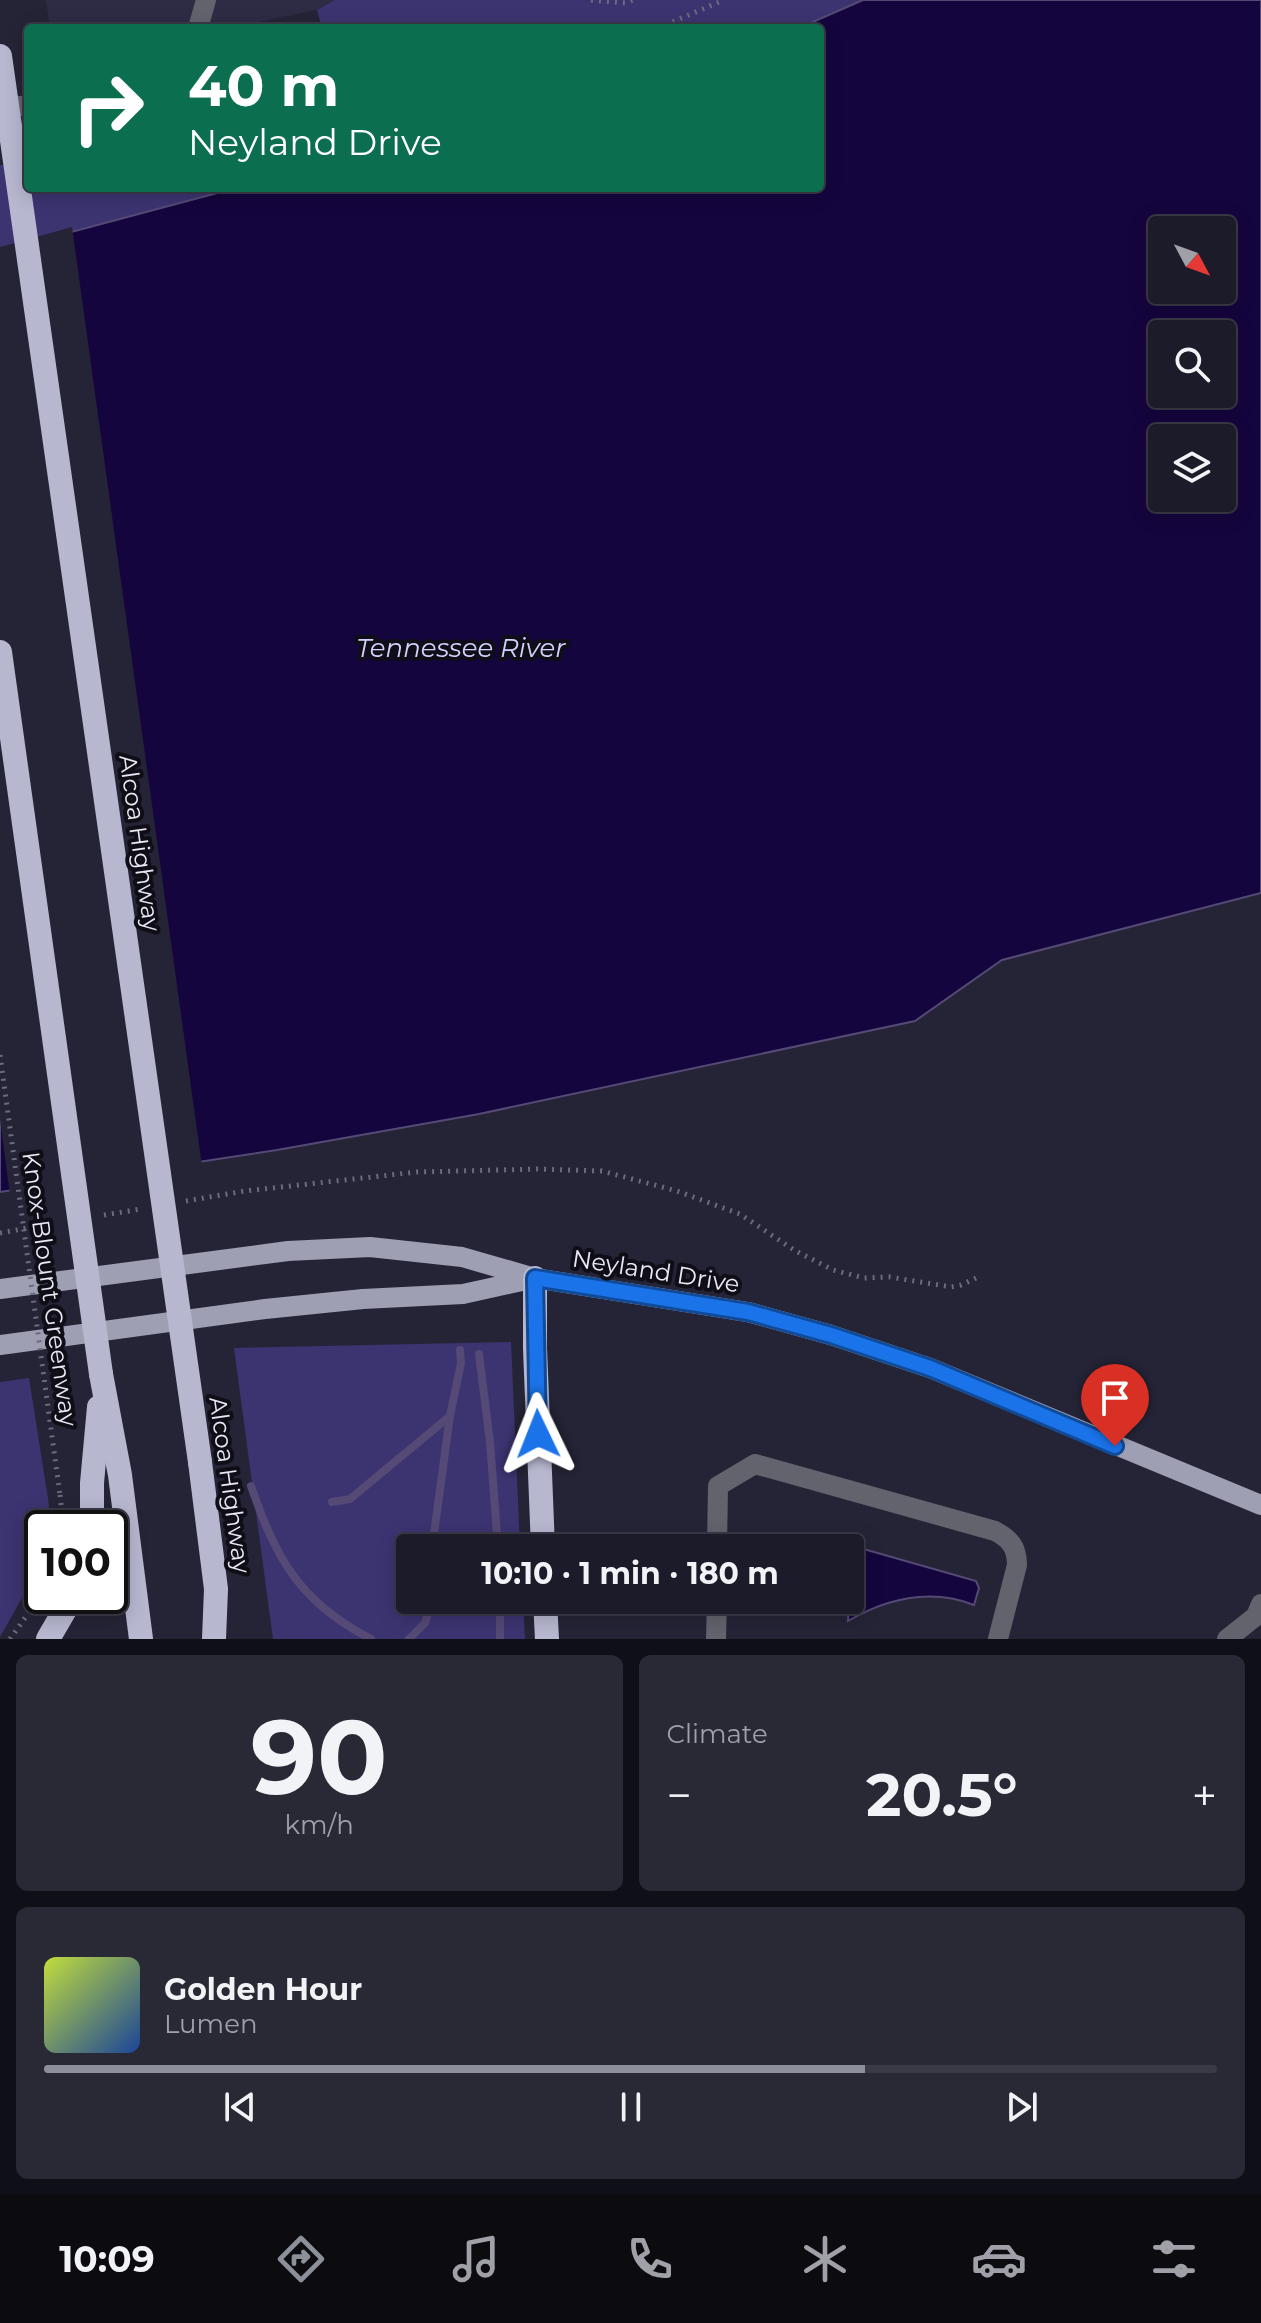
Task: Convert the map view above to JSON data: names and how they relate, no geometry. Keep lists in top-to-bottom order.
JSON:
{
  "streets": {
    "highway": ["Alcoa Highway"],
    "main road": ["Neyland Drive"],
    "path": ["Knox-Blount Greenway"]
  },
  "water": ["Tennessee River"],
  "north": "bottom right",
  "page": {
    "turn": ["40 m", "Neyland Drive"],
    "limit": "100",
    "trip": "10:10 · 1 min · 180 m",
    "tile": [
      ["90", "km/h"],
      "Climate"
    ],
    "heat": ["−", "20.5°", "+"],
    "song": ["Golden Hour", "Lumen"],
    "tabs": "10:09"
  }
}
